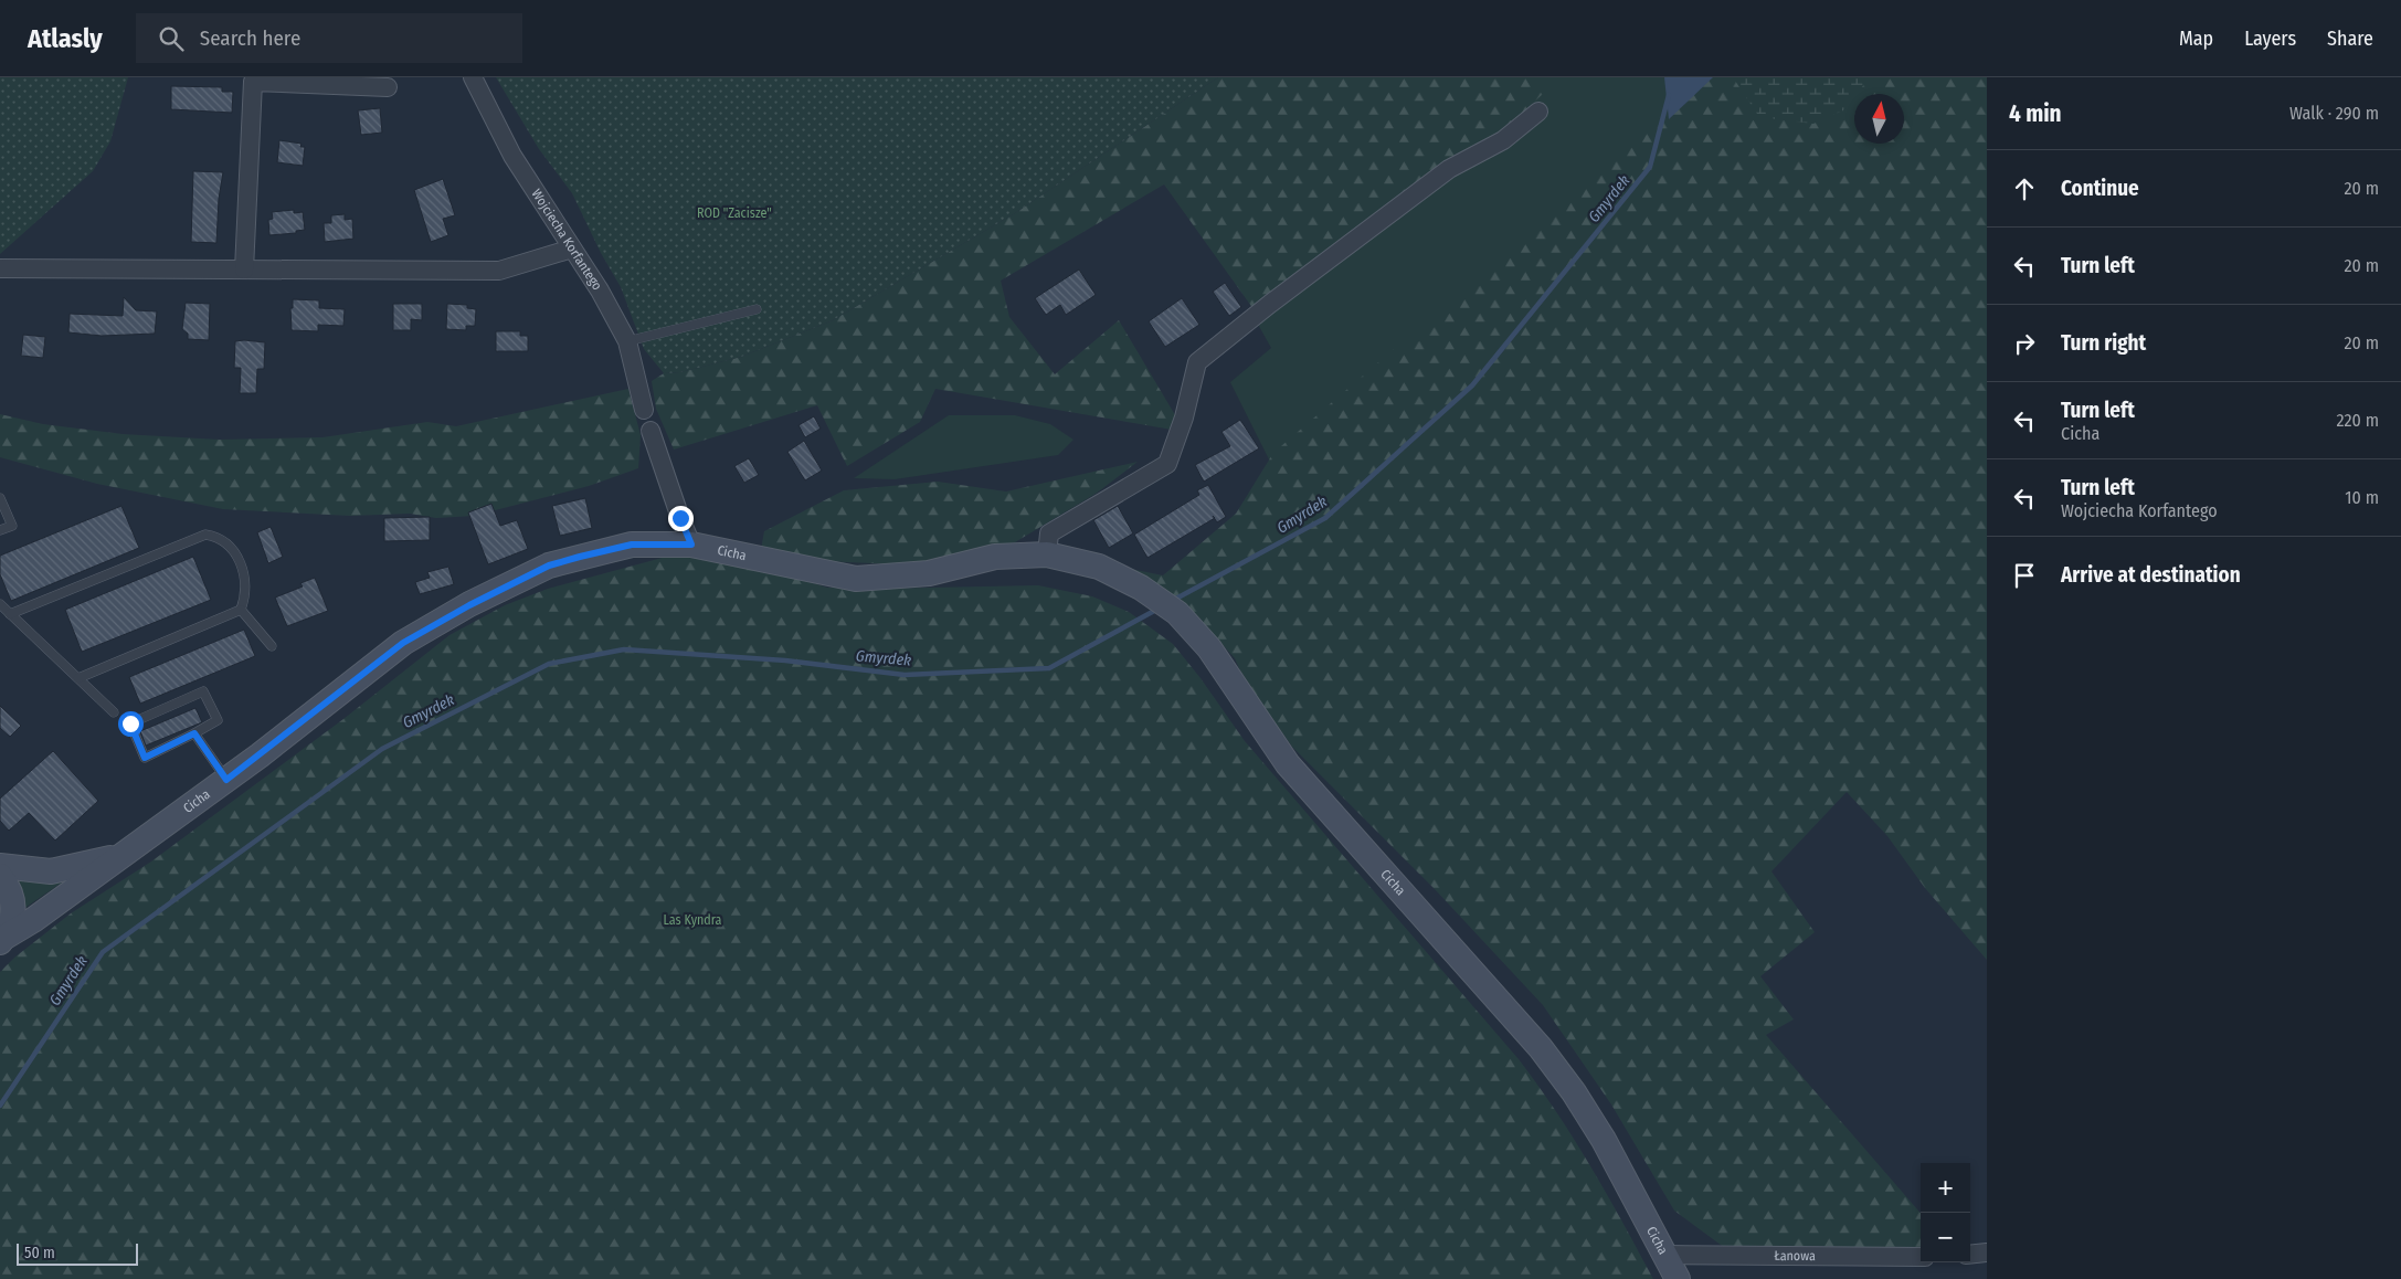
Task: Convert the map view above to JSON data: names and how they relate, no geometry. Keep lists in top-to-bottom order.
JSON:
{
  "streets": {
    "street": ["Wojciecha Korfantego", "Cicha", "Łanowa"]
  },
  "crossings": [
    ["Cicha", "Łanowa"]
  ],
  "water": ["Gmyrdek"],
  "parks": ["ROD \"Zacisze\"", "Las Kyndra"],
  "scale_bar": "50 m",
  "north": "top",
  "page": {
    "header": "Atlasly",
    "search": "Search here",
    "nav": ["Map", "Layers", "Share"],
    "heading": ["4 min", "Walk · 290 m"],
    "list": [
      ["Continue", "20 m"],
      ["Turn left", "20 m"],
      ["Turn right", "20 m"],
      ["Turn left", "Cicha", "220 m"],
      ["Turn left", "Wojciecha Korfantego", "10 m"],
      "Arrive at destination"
    ],
    "map_buttons": ["+", "−"],
    "scale": "50 m"
  }
}
